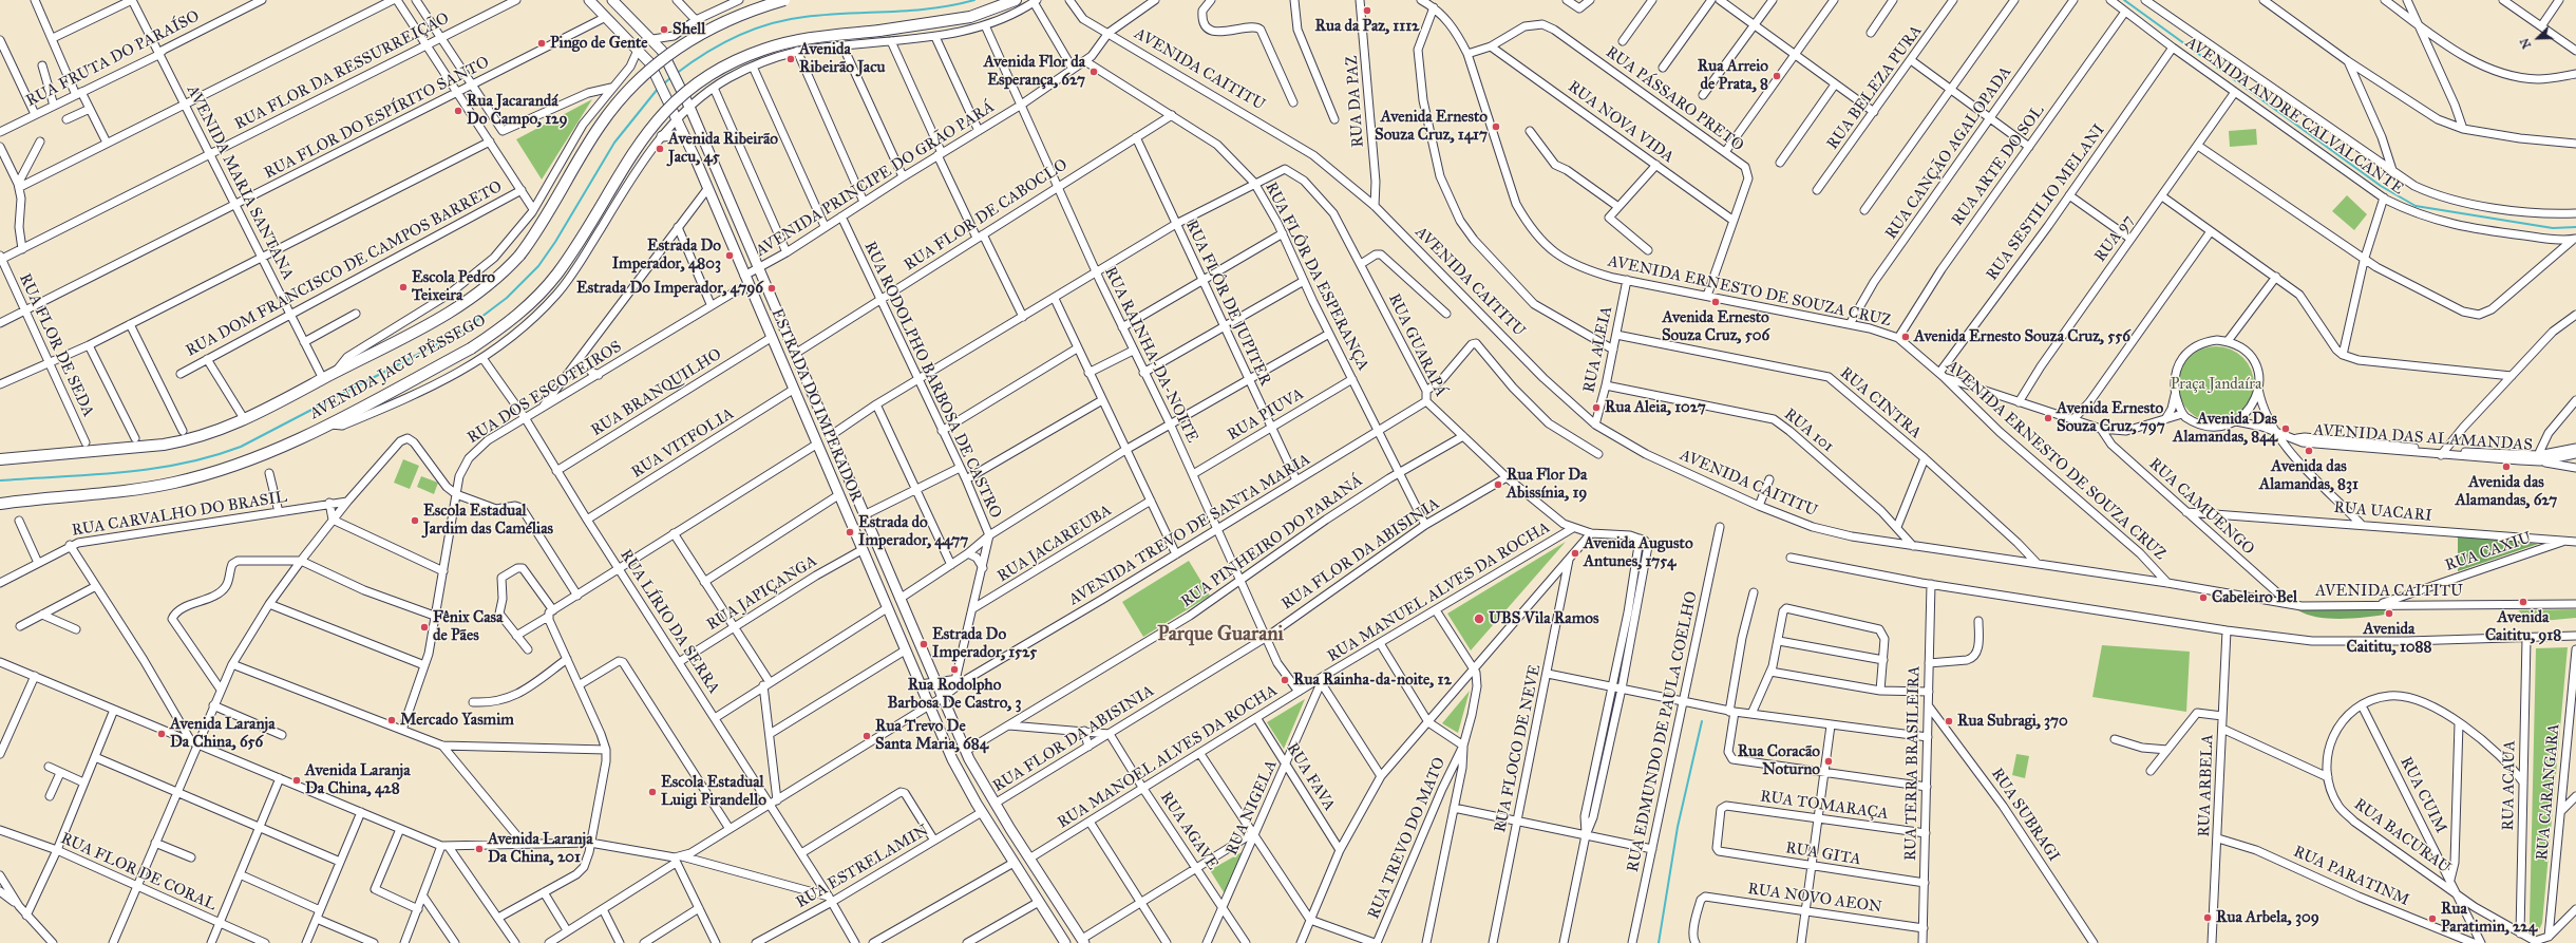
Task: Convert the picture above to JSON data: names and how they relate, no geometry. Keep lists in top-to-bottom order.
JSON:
{
  "streets": {
    "highway": ["AVENIDA JACU-PÊSSEGO"],
    "main road": ["ESTRADA DO IMPERADOR"],
    "street": [
      "RUA FRUTA DO PARAÍSO",
      "AVENIDA CAITITU",
      "RUA FLOR DA RESSURREIÇÃO",
      "RUA BELEZA PURA",
      "RUA PÁSSARO PRETO",
      "RUA DA PAZ",
      "AVENIDA ANDRE CALVALCANTE",
      "RUA FLOR DO ESPÍRITO SANTO",
      "RUA NOVA VIDA",
      "RUA CANÇÃO AGALOPADA",
      "RUA ARTE DO SOL",
      "AVENIDA PRINCIPE DO GRÃO PARÁ",
      "AVENIDA MARIA SANTANA",
      "RUA SESTILIO MELANI",
      "RUA FLOR DE CABOCLO",
      "RUA 97",
      "RUA DOM FRANCISCO DE CAMPOS BARRETO",
      "RUA FLÔR DA ESPERANÇA",
      "AVENIDA ERNESTO DE SOUZA CRUZ",
      "RUA FLÔR DE JUPITER",
      "RUA FLOR DE SEDA",
      "RUA GUARAPÁ",
      "RUA ALEIA",
      "RUA RAINHA-DA-NOITE",
      "RUA RODOLPHO BARBOSA DE CASTRO",
      "RUA DOS ESCOTEIROS",
      "RUA BRANQUILHO",
      "RUA CINTRA",
      "RUA PIUVA",
      "RUA 101",
      "AVENIDA DAS ALAMANDAS",
      "RUA VITFOLIA",
      "RUA CAMUENGO",
      "RUA UACARI",
      "RUA CARVALHO DO BRASIL",
      "AVENIDA TREVO DE SANTA MARIA",
      "RUA PINHEIRO DO PARANÁ",
      "RUA JACAREUBA",
      "RUA CAXIU",
      "RUA FLOR DA ABISINIA",
      "RUA MANUEL ALVES DA ROCHA",
      "RUA JAPIÇANGA",
      "RUA LÍRIO DA SERRA",
      "RUA EDMUNDO DE PAULA COELHO",
      "RUA FLOCO DE NEVE",
      "RUA MANOEL ALVES DA ROCHA",
      "RUA TERRA BRASILEIRA",
      "RUA FAVA",
      "RUA ARBELA",
      "RUA ACAUA",
      "RUA CARANGARA",
      "RUA CUIM",
      "RUA TOMARAÇA",
      "RUA NIGELA",
      "RUA SUBRAGI",
      "RUA AGAVE",
      "RUA BACURAU",
      "RUA TREVO DO MATO",
      "RUA GITA",
      "RUA ESTRELAMIN",
      "RUA FLOR DE CORAL",
      "RUA PARATINM",
      "RUA NOVO AEON"
    ]
  },
  "crossings": [
    ["RUA FRUTA DO PARAÍSO", "AVENIDA MARIA SANTANA"],
    ["AVENIDA CAITITU", "RUA DA PAZ"],
    ["AVENIDA CAITITU", "AVENIDA PRINCIPE DO GRÃO PARÁ"],
    ["AVENIDA CAITITU", "AVENIDA ERNESTO DE SOUZA CRUZ"],
    ["AVENIDA CAITITU", "RUA ALEIA"],
    ["AVENIDA CAITITU", "RUA CINTRA"],
    ["AVENIDA CAITITU", "RUA 101"],
    ["AVENIDA CAITITU", "RUA CAMUENGO"],
    ["AVENIDA CAITITU", "RUA CAXIU"],
    ["RUA FLOR DA RESSURREIÇÃO", "AVENIDA MARIA SANTANA"],
    ["RUA FLOR DA RESSURREIÇÃO", "RUA FLOR DE SEDA"],
    ["RUA PÁSSARO PRETO", "RUA NOVA VIDA"],
    ["RUA PÁSSARO PRETO", "AVENIDA ERNESTO DE SOUZA CRUZ"],
    ["AVENIDA ANDRE CALVALCANTE", "RUA ARTE DO SOL"],
    ["AVENIDA ANDRE CALVALCANTE", "RUA SESTILIO MELANI"],
    ["AVENIDA ANDRE CALVALCANTE", "RUA 97"],
    ["RUA FLOR DO ESPÍRITO SANTO", "AVENIDA MARIA SANTANA"],
    ["RUA FLOR DO ESPÍRITO SANTO", "RUA FLOR DE SEDA"],
    ["RUA FLOR DO ESPÍRITO SANTO", "ESTRADA DO IMPERADOR"],
    ["RUA CANÇÃO AGALOPADA", "AVENIDA ERNESTO DE SOUZA CRUZ"],
    ["RUA ARTE DO SOL", "AVENIDA ERNESTO DE SOUZA CRUZ"],
    ["AVENIDA PRINCIPE DO GRÃO PARÁ", "RUA FLÔR DA ESPERANÇA"],
    ["AVENIDA PRINCIPE DO GRÃO PARÁ", "RUA RAINHA-DA-NOITE"],
    ["AVENIDA PRINCIPE DO GRÃO PARÁ", "RUA RODOLPHO BARBOSA DE CASTRO"],
    ["AVENIDA PRINCIPE DO GRÃO PARÁ", "RUA DOS ESCOTEIROS"],
    ["AVENIDA PRINCIPE DO GRÃO PARÁ", "ESTRADA DO IMPERADOR"],
    ["AVENIDA MARIA SANTANA", "RUA DOM FRANCISCO DE CAMPOS BARRETO"],
    ["AVENIDA MARIA SANTANA", "AVENIDA JACU-PÊSSEGO"],
    ["RUA SESTILIO MELANI", "AVENIDA ERNESTO DE SOUZA CRUZ"],
    ["RUA FLOR DE CABOCLO", "RUA FLÔR DA ESPERANÇA"],
    ["RUA FLOR DE CABOCLO", "RUA FLÔR DE JUPITER"],
    ["RUA FLOR DE CABOCLO", "RUA RAINHA-DA-NOITE"],
    ["RUA FLOR DE CABOCLO", "RUA RODOLPHO BARBOSA DE CASTRO"],
    ["RUA FLOR DE CABOCLO", "ESTRADA DO IMPERADOR"],
    ["RUA FLÔR DA ESPERANÇA", "RUA GUARAPÁ"],
    ["RUA FLÔR DA ESPERANÇA", "RUA PIUVA"],
    ["RUA FLÔR DA ESPERANÇA", "AVENIDA TREVO DE SANTA MARIA"],
    ["RUA FLÔR DA ESPERANÇA", "RUA PINHEIRO DO PARANÁ"],
    ["RUA FLÔR DA ESPERANÇA", "RUA FLOR DA ABISINIA"],
    ["AVENIDA ERNESTO DE SOUZA CRUZ", "RUA ALEIA"],
    ["RUA FLÔR DE JUPITER", "RUA GUARAPÁ"],
    ["RUA FLÔR DE JUPITER", "RUA PIUVA"],
    ["RUA FLÔR DE JUPITER", "AVENIDA TREVO DE SANTA MARIA"],
    ["RUA GUARAPÁ", "RUA RAINHA-DA-NOITE"],
    ["RUA GUARAPÁ", "RUA RODOLPHO BARBOSA DE CASTRO"],
    ["RUA GUARAPÁ", "ESTRADA DO IMPERADOR"],
    ["RUA GUARAPÁ", "AVENIDA TREVO DE SANTA MARIA"],
    ["RUA GUARAPÁ", "RUA PINHEIRO DO PARANÁ"],
    ["RUA GUARAPÁ", "RUA FLOR DA ABISINIA"],
    ["RUA GUARAPÁ", "RUA MANUEL ALVES DA ROCHA"],
    ["RUA ALEIA", "RUA CINTRA"],
    ["RUA ALEIA", "RUA 101"],
    ["RUA RAINHA-DA-NOITE", "AVENIDA JACU-PÊSSEGO"],
    ["RUA RAINHA-DA-NOITE", "RUA PIUVA"],
    ["RUA RAINHA-DA-NOITE", "AVENIDA TREVO DE SANTA MARIA"],
    ["RUA RAINHA-DA-NOITE", "RUA PINHEIRO DO PARANÁ"],
    ["RUA RAINHA-DA-NOITE", "RUA FLOR DA ABISINIA"],
    ["RUA RAINHA-DA-NOITE", "RUA MANOEL ALVES DA ROCHA"],
    ["AVENIDA JACU-PÊSSEGO", "ESTRADA DO IMPERADOR"],
    ["AVENIDA JACU-PÊSSEGO", "RUA LÍRIO DA SERRA"],
    ["RUA RODOLPHO BARBOSA DE CASTRO", "AVENIDA TREVO DE SANTA MARIA"],
    ["RUA RODOLPHO BARBOSA DE CASTRO", "RUA JACAREUBA"],
    ["RUA DOS ESCOTEIROS", "ESTRADA DO IMPERADOR"],
    ["RUA DOS ESCOTEIROS", "RUA LÍRIO DA SERRA"],
    ["RUA BRANQUILHO", "ESTRADA DO IMPERADOR"],
    ["RUA BRANQUILHO", "RUA LÍRIO DA SERRA"],
    ["ESTRADA DO IMPERADOR", "RUA VITFOLIA"],
    ["ESTRADA DO IMPERADOR", "AVENIDA TREVO DE SANTA MARIA"],
    ["ESTRADA DO IMPERADOR", "RUA PINHEIRO DO PARANÁ"],
    ["ESTRADA DO IMPERADOR", "RUA FLOR DA ABISINIA"],
    ["ESTRADA DO IMPERADOR", "RUA JAPIÇANGA"],
    ["ESTRADA DO IMPERADOR", "RUA MANOEL ALVES DA ROCHA"],
    ["ESTRADA DO IMPERADOR", "RUA ESTRELAMIN"],
    ["RUA VITFOLIA", "RUA LÍRIO DA SERRA"],
    ["RUA CAMUENGO", "RUA UACARI"],
    ["RUA UACARI", "RUA CAXIU"],
    ["AVENIDA TREVO DE SANTA MARIA", "RUA LÍRIO DA SERRA"],
    ["RUA FLOR DA ABISINIA", "RUA AGAVE"],
    ["RUA MANUEL ALVES DA ROCHA", "RUA MANOEL ALVES DA ROCHA"],
    ["RUA MANUEL ALVES DA ROCHA", "RUA NIGELA"],
    ["RUA JAPIÇANGA", "RUA LÍRIO DA SERRA"],
    ["RUA LÍRIO DA SERRA", "RUA ESTRELAMIN"],
    ["RUA MANOEL ALVES DA ROCHA", "RUA FAVA"],
    ["RUA MANOEL ALVES DA ROCHA", "RUA NIGELA"],
    ["RUA MANOEL ALVES DA ROCHA", "RUA AGAVE"],
    ["RUA TERRA BRASILEIRA", "RUA TOMARAÇA"],
    ["RUA TERRA BRASILEIRA", "RUA SUBRAGI"],
    ["RUA TERRA BRASILEIRA", "RUA GITA"],
    ["RUA TERRA BRASILEIRA", "RUA NOVO AEON"],
    ["RUA FAVA", "RUA NIGELA"],
    ["RUA ARBELA", "RUA PARATINM"],
    ["RUA ACAUA", "RUA BACURAU"],
    ["RUA CARANGARA", "RUA BACURAU"],
    ["RUA CUIM", "RUA BACURAU"],
    ["RUA TOMARAÇA", "RUA GITA"],
    ["RUA NIGELA", "RUA AGAVE"]
  ],
  "districts": ["Parque Guarani"],
  "parks": ["Praça Jandaíra"],
  "places": [
    "Rua da Paz, 1112",
    "Shell",
    "Pingo de Gente",
    "Avenida Ribeirão Jacu",
    "Avenida Flor da Esperança, 627",
    "Rua Arreio de Prata, 8",
    "Rua Jacarandá Do Campo, 129",
    "Avenida Ernesto Souza Cruz, 1417",
    "Avenida Ribeirão Jacu, 45",
    "Estrada Do Imperador, 4803",
    "Escola Pedro Teixeira",
    "Estrada Do Imperador, 4796",
    "Avenida Ernesto Souza Cruz, 506",
    "Avenida Ernesto Souza Cruz, 556",
    "Rua Aleia, 1027",
    "Avenida Ernesto Souza Cruz, 797",
    "Avenida Das Alamandas, 844",
    "Avenida das Alamandas, 831",
    "Avenida das Alamandas, 627",
    "Rua Flor Da Abissínia, 19",
    "Escola Estadual Jardim das Camélias",
    "Estrada do Imperador, 4477",
    "Avenida Augusto Antunes, 1754",
    "Cabeleiro Bel",
    "Avenida Caititu, 918",
    "Avenida Caititu, 1088",
    "UBS Vila Ramos",
    "Fênix Casa de Pães",
    "Estrada Do Imperador, 1525",
    "Rua Rodolpho Barbosa De Castro, 3",
    "Rua Rainha-da-noite, 12",
    "Mercado Yasmim",
    "Rua Subragi, 370",
    "Avenida Laranja Da China, 656",
    "Rua Trevo De Santa Maria, 684",
    "Rua Coracão Noturno",
    "Avenida Laranja Da China, 428",
    "Escola Estadual Luigi Pirandello",
    "Avenida Laranja Da China, 201",
    "Rua Arbela, 309",
    "Rua Paratimin, 224"
  ],
  "north": "bottom left"
}
